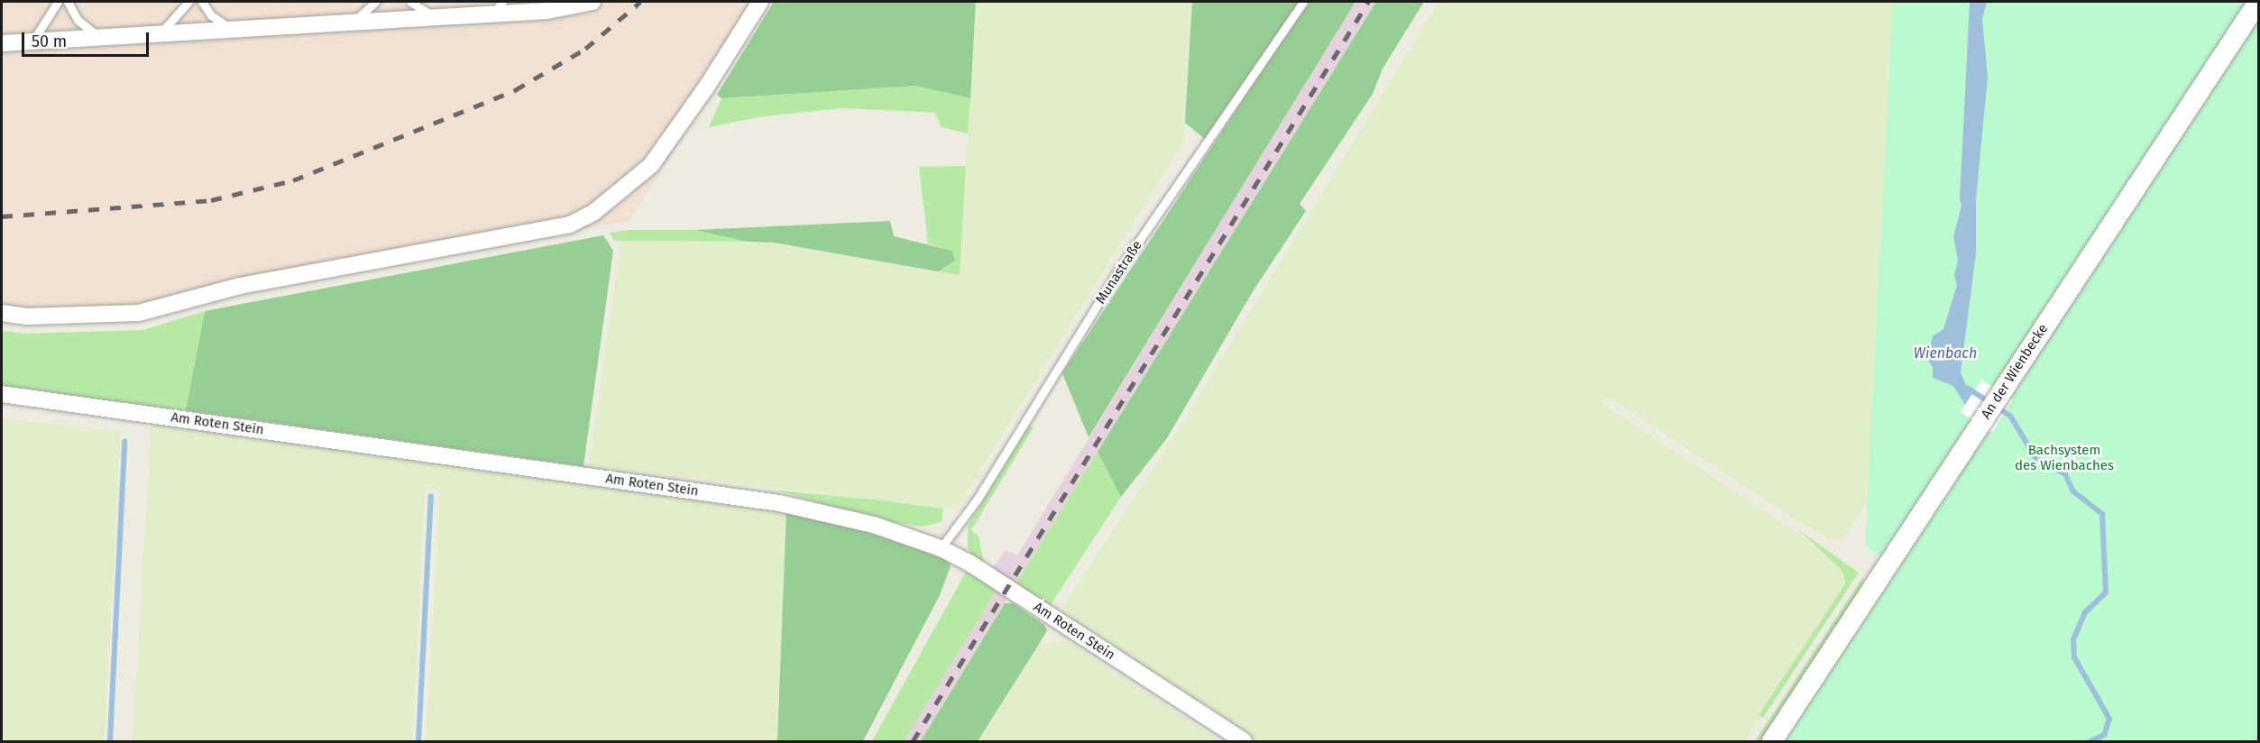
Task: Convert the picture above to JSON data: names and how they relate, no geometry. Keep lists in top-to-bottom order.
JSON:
{
  "streets": {
    "street": ["An der Wienbecke", "Am Roten Stein"],
    "lane": ["Munastraße"]
  },
  "crossings": [
    ["Munastraße", "Am Roten Stein"]
  ],
  "water": ["Wienbach"],
  "parks": ["Bachsystem des Wienbaches"],
  "scale_bar": "50 m"
}
